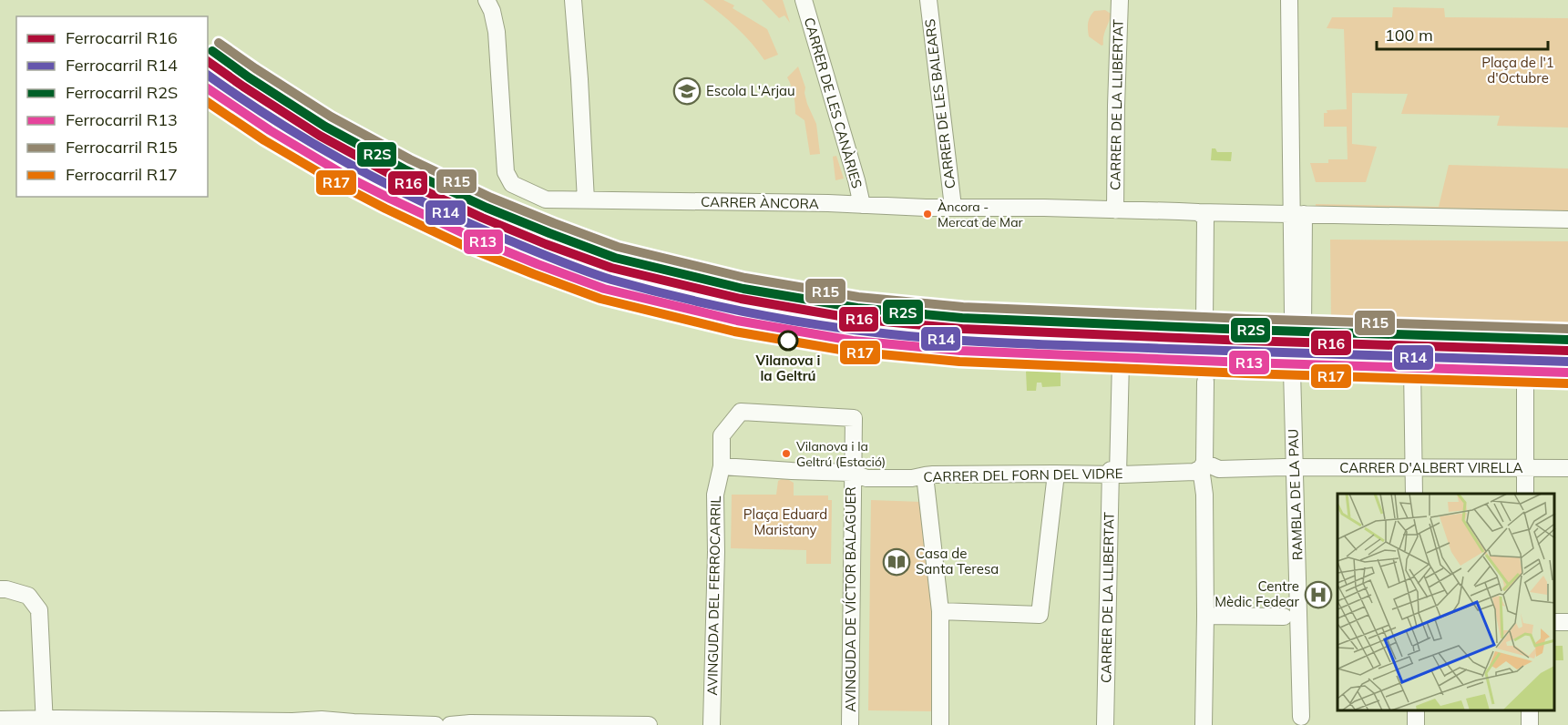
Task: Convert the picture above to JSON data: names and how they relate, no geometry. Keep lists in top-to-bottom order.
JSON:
{
  "streets": {
    "street": [
      "CARRER DE LES CANÀRIES",
      "CARRER DE LES BALEARS",
      "CARRER DE LA LLIBERTAT",
      "CARRER ÀNCORA",
      "CARRER D'ALBERT VIRELLA",
      "CARRER DEL FORN DEL VIDRE",
      "RAMBLA DE LA PAU",
      "AVINGUDA DEL FERROCARRIL",
      "AVINGUDA DE VÍCTOR BALAGUER"
    ]
  },
  "crossings": [
    ["CARRER DE LES CANÀRIES", "CARRER ÀNCORA"],
    ["CARRER DE LES BALEARS", "CARRER ÀNCORA"],
    ["CARRER DE LA LLIBERTAT", "CARRER ÀNCORA"],
    ["CARRER DE LA LLIBERTAT", "CARRER DEL FORN DEL VIDRE"],
    ["CARRER DE LA LLIBERTAT", "RAMBLA DE LA PAU"],
    ["CARRER D'ALBERT VIRELLA", "CARRER DEL FORN DEL VIDRE"],
    ["CARRER D'ALBERT VIRELLA", "RAMBLA DE LA PAU"],
    ["CARRER DEL FORN DEL VIDRE", "RAMBLA DE LA PAU"],
    ["CARRER DEL FORN DEL VIDRE", "AVINGUDA DE VÍCTOR BALAGUER"]
  ],
  "parks": ["Plaça de l'1 d'Octubre", "Plaça Eduard Maristany"],
  "places": {
    "school or university": ["Escola L'Arjau"],
    "other": ["Àncora - Mercat de Mar", "Vilanova i la Geltrú", "Vilanova i la Geltrú (Estació)"],
    "library": ["Casa de Santa Teresa"],
    "hospital": ["Centre Mèdic Fedear"]
  },
  "lines": [
    "rail line R15",
    "rail line R2S",
    "rail line R16",
    "rail line R14",
    "rail line R13",
    "rail line R17"
  ],
  "legend": [
    "Ferrocarril R16",
    "Ferrocarril R14",
    "Ferrocarril R2S",
    "Ferrocarril R13",
    "Ferrocarril R15",
    "Ferrocarril R17"
  ],
  "scale_bar": "100 m"
}
